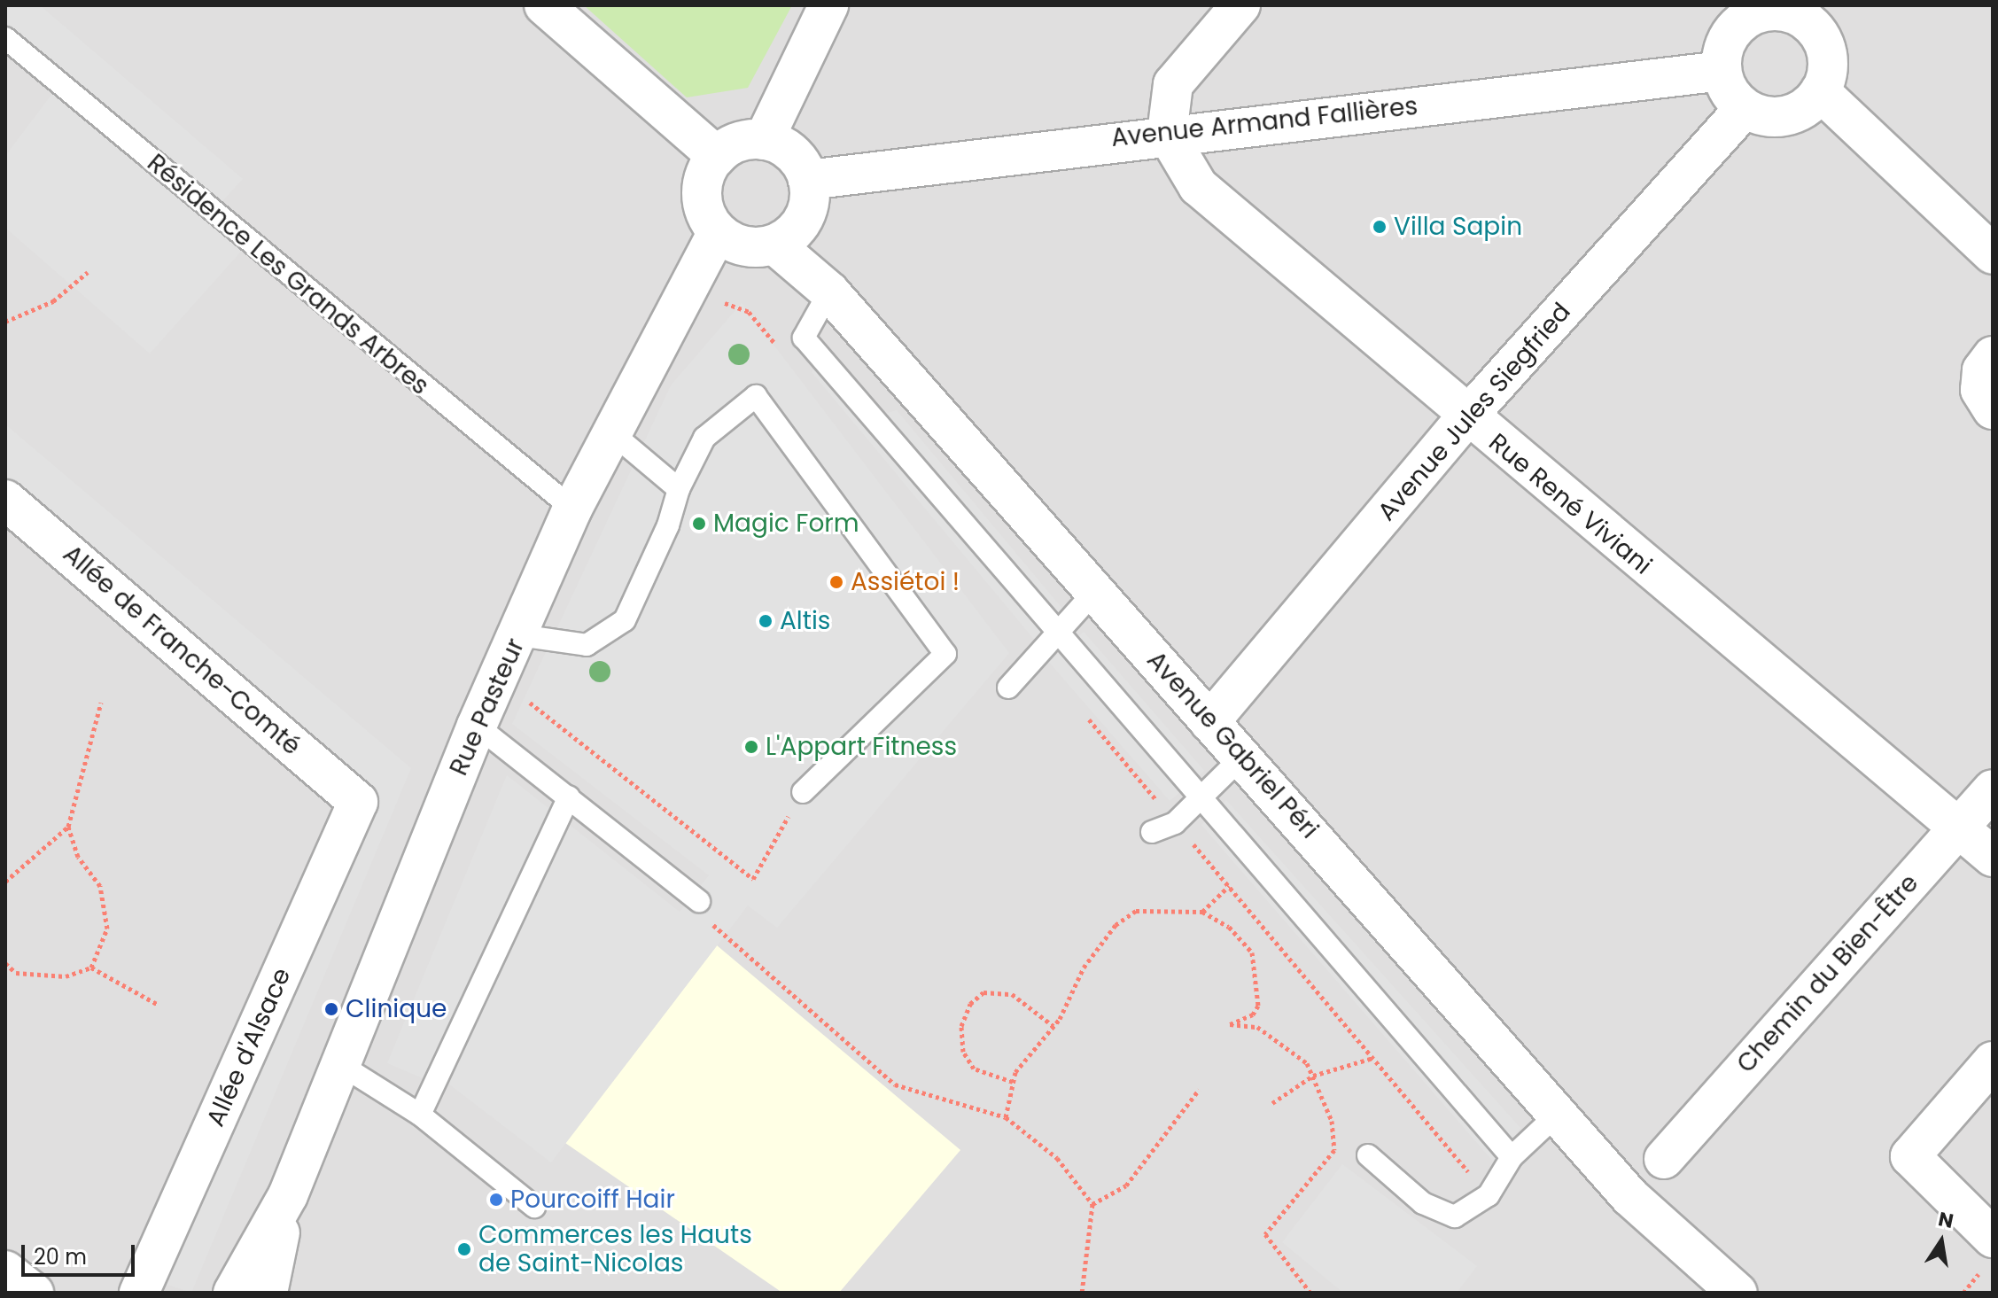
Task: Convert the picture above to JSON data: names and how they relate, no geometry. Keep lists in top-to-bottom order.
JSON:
{
  "streets": {
    "street": [
      "Avenue Armand Fallières",
      "Avenue Jules Siegfried",
      "Rue René Viviani",
      "Allée de Franche-Comté",
      "Rue Pasteur",
      "Avenue Gabriel Péri",
      "Chemin du Bien-Être",
      "Allée d'Alsace"
    ],
    "lane": ["Résidence Les Grands Arbres"]
  },
  "crossings": [
    ["Avenue Armand Fallières", "Avenue Jules Siegfried"],
    ["Avenue Armand Fallières", "Rue René Viviani"],
    ["Avenue Armand Fallières", "Rue Pasteur"],
    ["Avenue Armand Fallières", "Avenue Gabriel Péri"],
    ["Résidence Les Grands Arbres", "Rue Pasteur"],
    ["Avenue Jules Siegfried", "Rue René Viviani"],
    ["Avenue Jules Siegfried", "Avenue Gabriel Péri"],
    ["Rue René Viviani", "Chemin du Bien-Être"],
    ["Allée de Franche-Comté", "Allée d'Alsace"],
    ["Rue Pasteur", "Avenue Gabriel Péri"]
  ],
  "places": [
    "Villa Sapin",
    "Magic Form",
    "Assiétoi !",
    "Altis",
    "L'Appart Fitness",
    "Clinique",
    "Pourcoiff Hair",
    "Commerces les Hauts de Saint-Nicolas"
  ],
  "scale_bar": "20 m",
  "north": "top"
}
